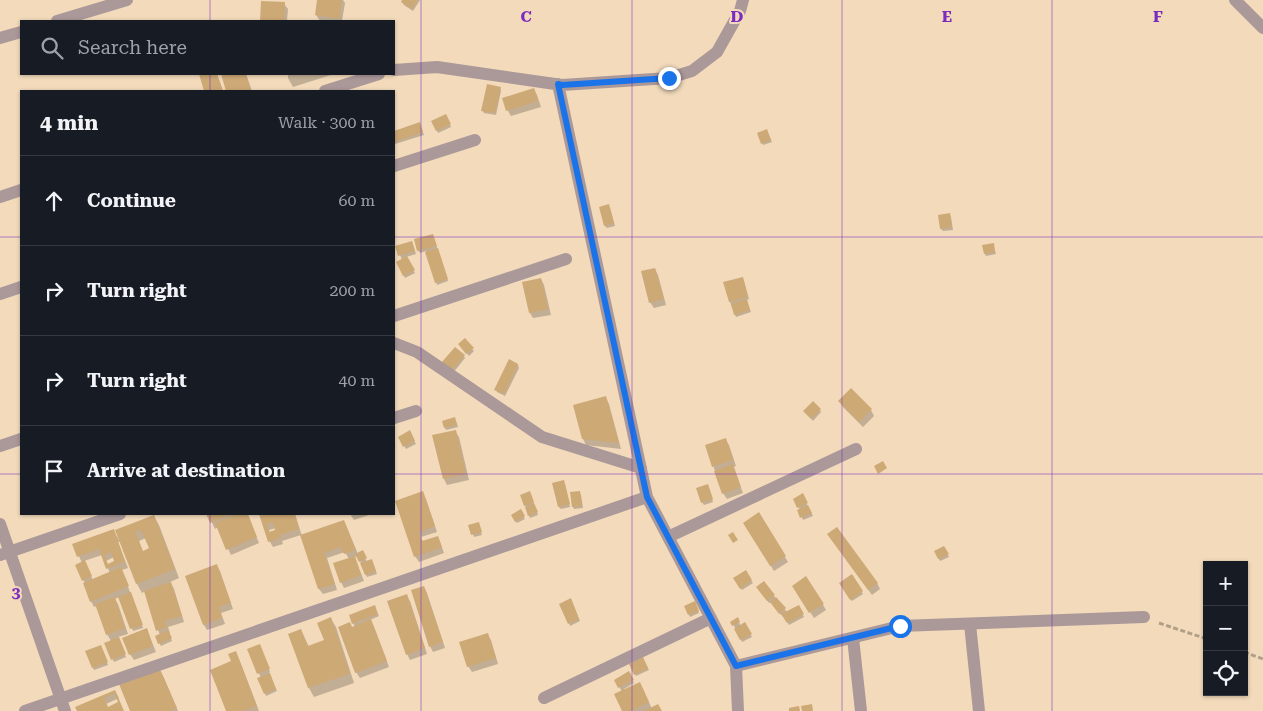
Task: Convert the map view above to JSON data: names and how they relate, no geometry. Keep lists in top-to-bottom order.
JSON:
{
  "page": {
    "search": "Search here",
    "heading": ["4 min", "Walk · 300 m"],
    "list": [
      ["Continue", "60 m"],
      ["Turn right", "200 m"],
      ["Turn right", "40 m"],
      "Arrive at destination"
    ],
    "map_buttons": ["+", "−"]
  },
  "grid": {
    "columns": [
      "C",
      "D",
      "E",
      "F"
    ],
    "rows": ["3"]
  }
}
